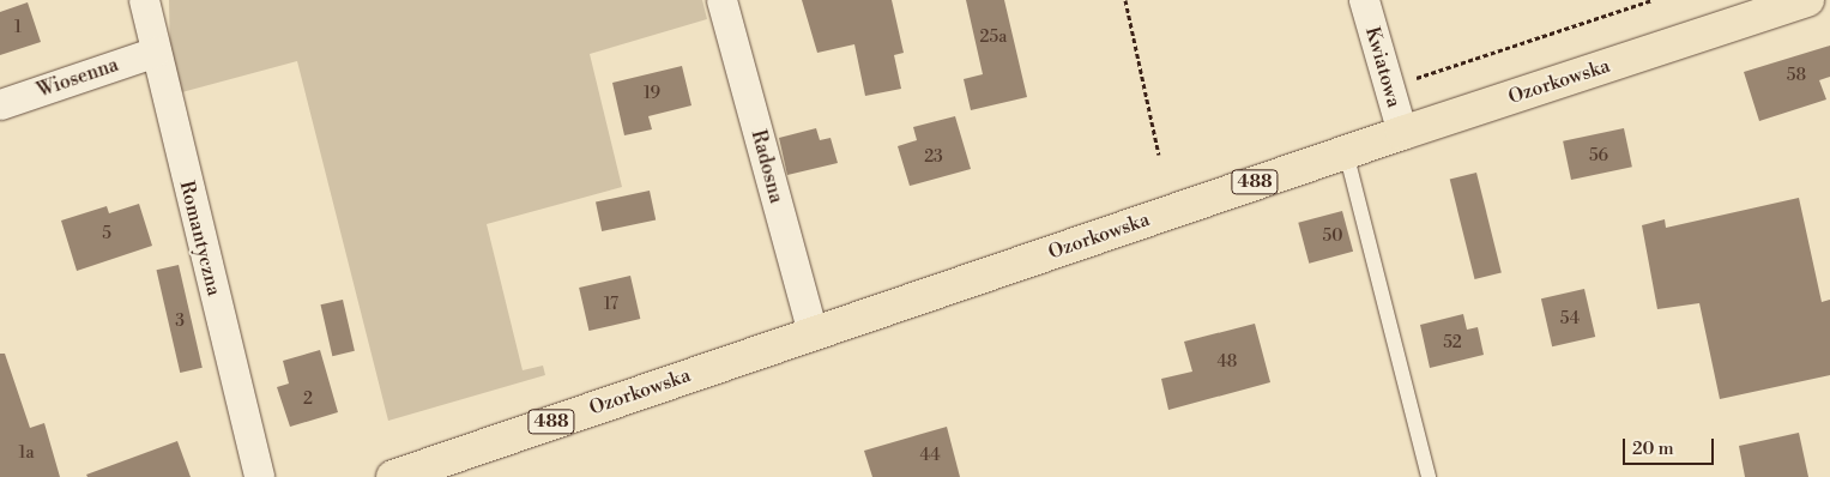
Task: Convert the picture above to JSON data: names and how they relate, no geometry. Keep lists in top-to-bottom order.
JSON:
{
  "streets": {
    "main road": ["Ozorkowska", "488"],
    "street": [
      "Kwiatowa",
      "Wiosenna",
      "Radosna",
      "Romantyczna"
    ]
  },
  "crossings": [
    ["Kwiatowa", "Ozorkowska"],
    ["Wiosenna", "Romantyczna"],
    ["Ozorkowska", "Radosna"]
  ],
  "house_numbers": [
    "1",
    "25a",
    "58",
    "19",
    "56",
    "23",
    "5",
    "50",
    "17",
    "54",
    "3",
    "52",
    "48",
    "2",
    "1a",
    "44"
  ],
  "scale_bar": "20 m"
}
